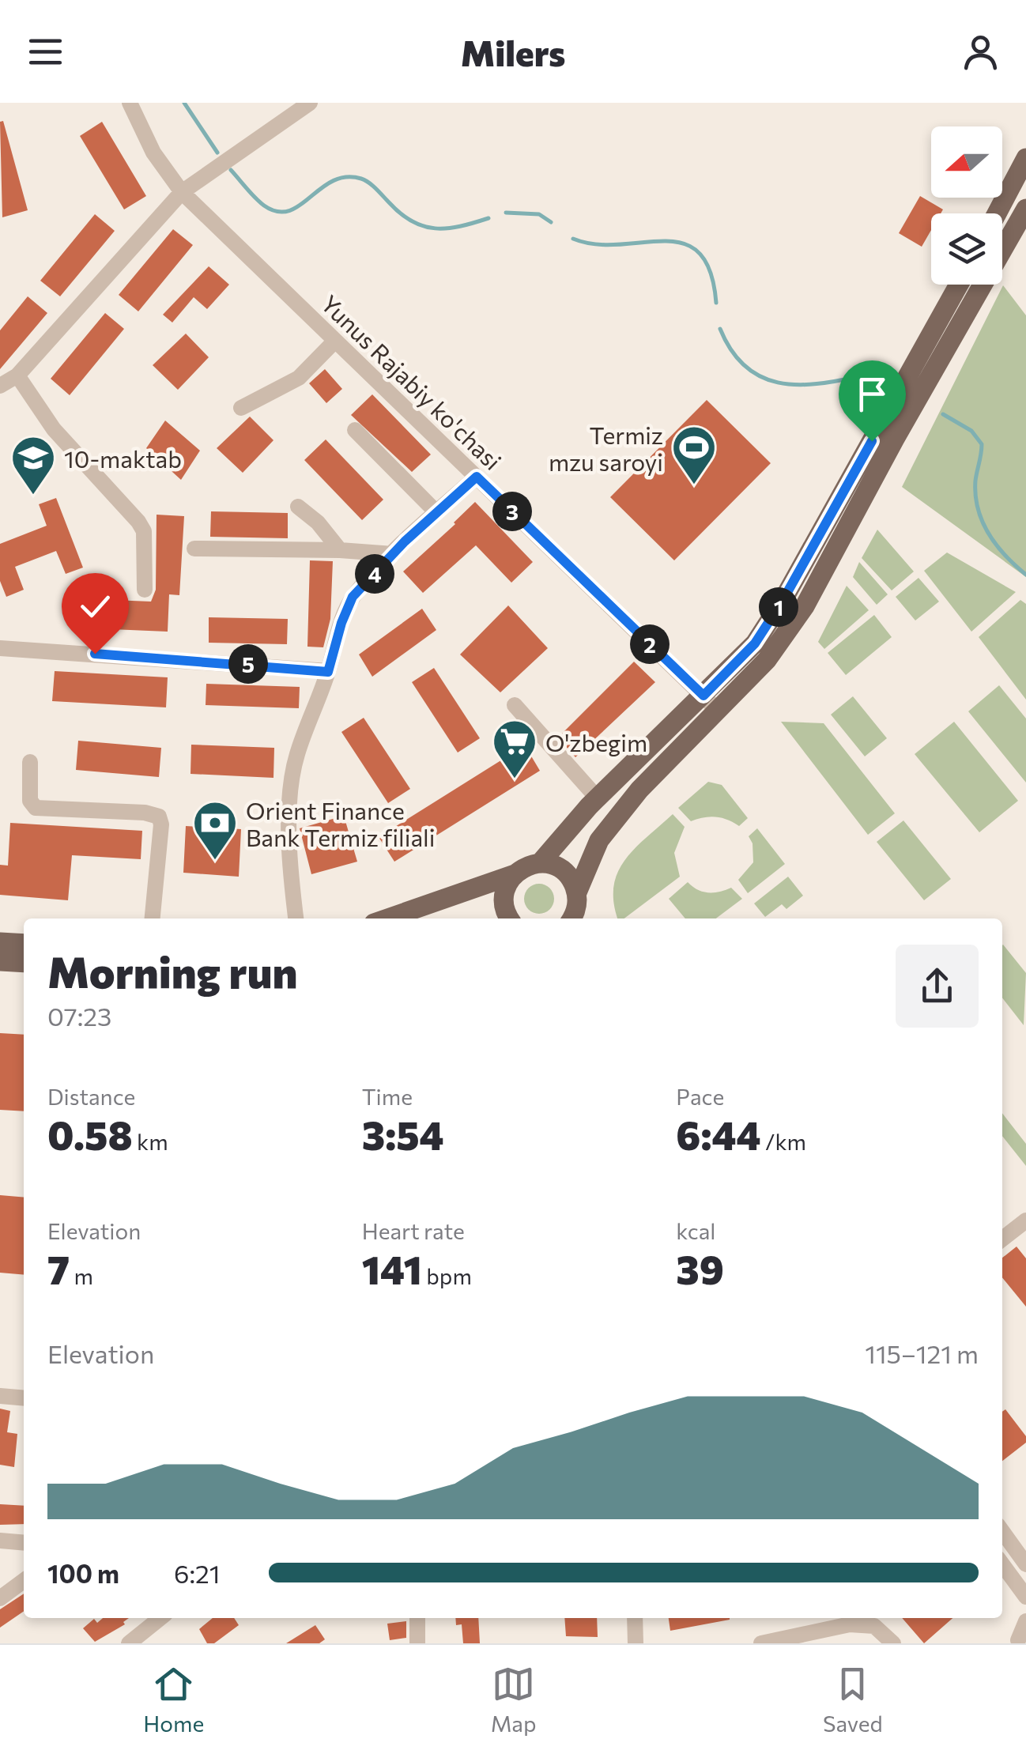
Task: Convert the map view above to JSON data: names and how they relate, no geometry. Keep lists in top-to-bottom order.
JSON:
{
  "streets": {
    "street": ["Yunus Rajabiy ko'chasi"]
  },
  "places": {
    "sports": ["Termiz mzu saroyi"],
    "school or university": ["10-maktab"],
    "supermarket": ["O'zbegim"],
    "bank": ["Orient Finance Bank Termiz filiali"]
  },
  "north": "left",
  "page": {
    "header": "Milers",
    "pins": [
      "3",
      "4",
      "1",
      "2",
      "5"
    ],
    "heading": ["Morning run", "07:23"],
    "stats": [
      ["Distance", "0.58 km"],
      ["Time", "3:54"],
      ["Pace", "6:44 /km"],
      ["Elevation", "7 m"],
      ["Heart rate", "141 bpm"],
      ["kcal", "39"]
    ],
    "chart": ["Elevation", "115–121 m"],
    "list": [
      {
        "name": "100 m",
        "note": "6:21"
      }
    ],
    "tabs": ["Home", "Map", "Saved"]
  }
}
